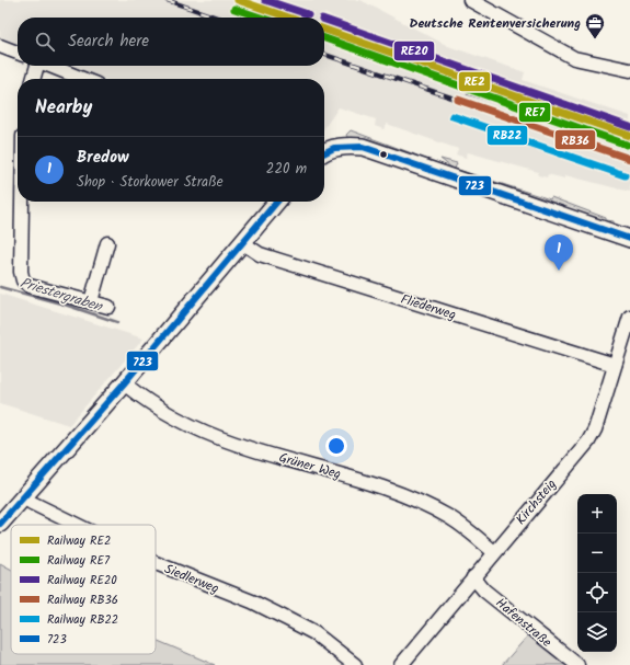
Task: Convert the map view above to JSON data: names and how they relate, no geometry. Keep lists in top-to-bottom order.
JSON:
{
  "streets": {
    "street": [
      "Fliederweg",
      "Grüner Weg",
      "Kirchsteig",
      "Siedlerweg",
      "Hafenstraße"
    ]
  },
  "crossings": [
    ["Fliederweg", "Kirchsteig"],
    ["Grüner Weg", "Kirchsteig"],
    ["Kirchsteig", "Hafenstraße"]
  ],
  "water": ["Priestergraben"],
  "places": {
    "office": ["Deutsche Rentenversicherung"]
  },
  "lines": [
    "rail line RE2",
    "rail line RE20",
    "rail line RE7",
    "rail line RB36",
    "rail line RB22",
    "transit line 723"
  ],
  "legend": [
    "Railway RE2",
    "Railway RE7",
    "Railway RE20",
    "Railway RB36",
    "Railway RB22",
    "723"
  ],
  "page": {
    "search": "Search here",
    "heading": "Nearby",
    "list": [
      {
        "mark": "1",
        "name": "Bredow",
        "note": "Shop · Storkower Straße",
        "value": "220 m"
      }
    ],
    "pins": "1",
    "map_buttons": ["+", "−"]
  }
}
